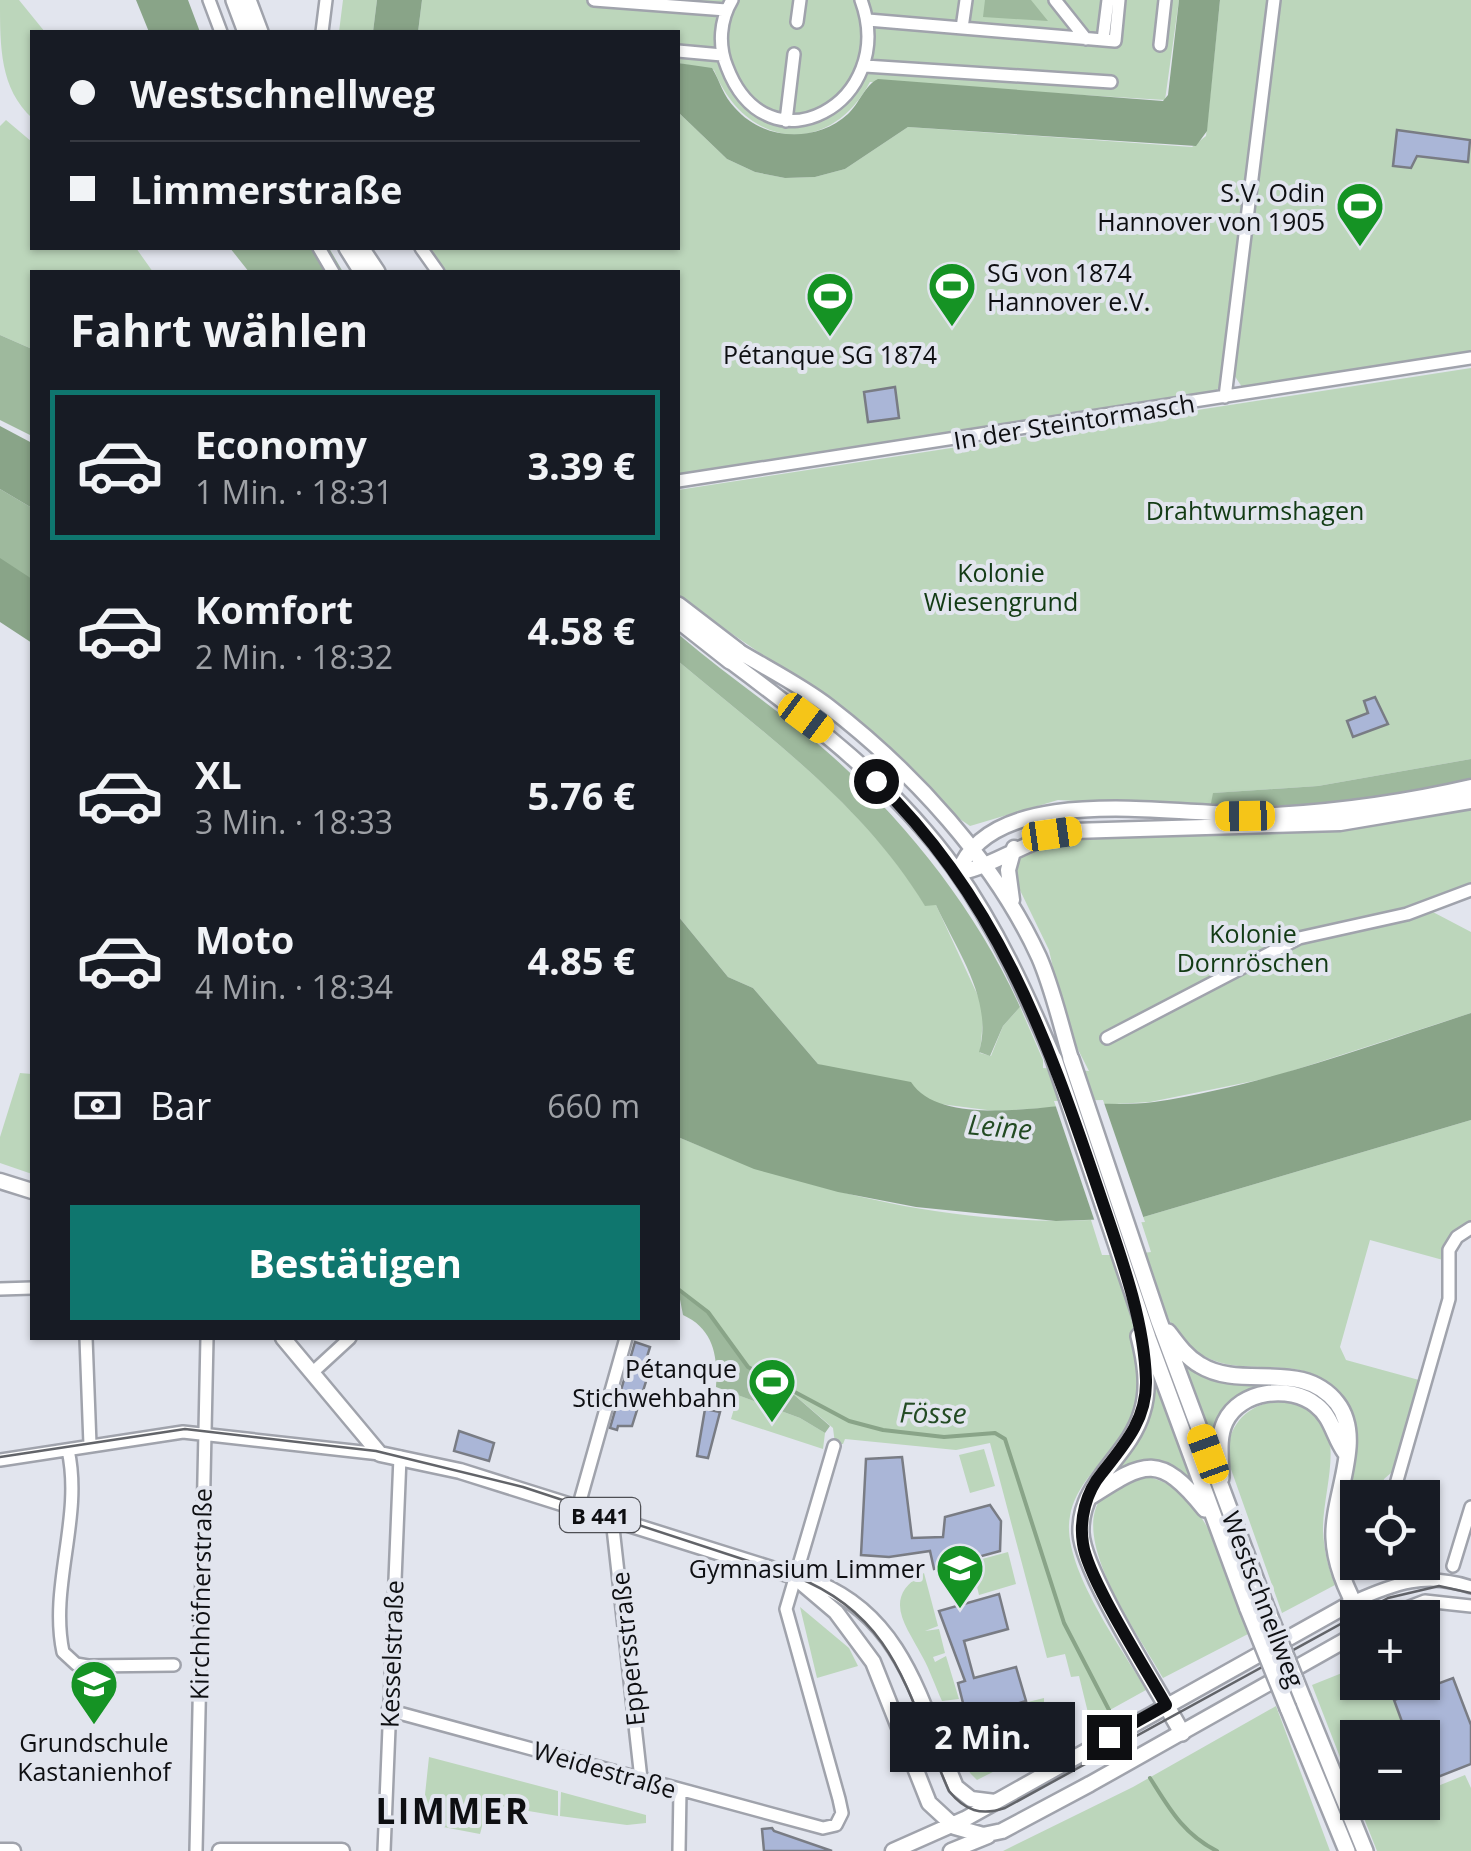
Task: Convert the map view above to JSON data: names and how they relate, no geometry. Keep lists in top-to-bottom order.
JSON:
{
  "streets": {
    "highway": ["Westschnellweg"],
    "main road": ["B 441"],
    "street": [
      "In der Steintormasch",
      "Kirchhöfnerstraße",
      "Eppersstraße",
      "Kesselstraße",
      "Weidestraße"
    ]
  },
  "crossings": [
    ["B 441", "Eppersstraße"],
    ["B 441", "Kesselstraße"],
    ["B 441", "Weidestraße"],
    ["Eppersstraße", "Weidestraße"],
    ["Kesselstraße", "Weidestraße"]
  ],
  "districts": ["LIMMER"],
  "water": ["Leine", "Fösse"],
  "parks": ["Drahtwurmshagen", "Kolonie Wiesengrund", "Kolonie Dornröschen"],
  "places": {
    "sports": [
      "S.V. Odin Hannover von 1905",
      "SG von 1874 Hannover e.V.",
      "Pétanque SG 1874",
      "Pétanque Stichwehbahn"
    ],
    "school or university": ["Gymnasium Limmer", "Grundschule Kastanienhof"]
  },
  "page": {
    "banner": ["Westschnellweg", "Limmerstraße"],
    "heading": "Fahrt wählen",
    "list": [
      {
        "name": "Economy",
        "note": "1 Min. · 18:31",
        "value": "3.39 €"
      },
      {
        "name": "Komfort",
        "note": "2 Min. · 18:32",
        "value": "4.58 €"
      },
      {
        "name": "XL",
        "note": "3 Min. · 18:33",
        "value": "5.76 €"
      },
      {
        "name": "Moto",
        "note": "4 Min. · 18:34",
        "value": "4.85 €"
      }
    ],
    "pay": ["Bar", "660 m"],
    "buttons": "Bestätigen",
    "map_buttons": ["+", "−"],
    "bubble": "2 Min."
  }
}
